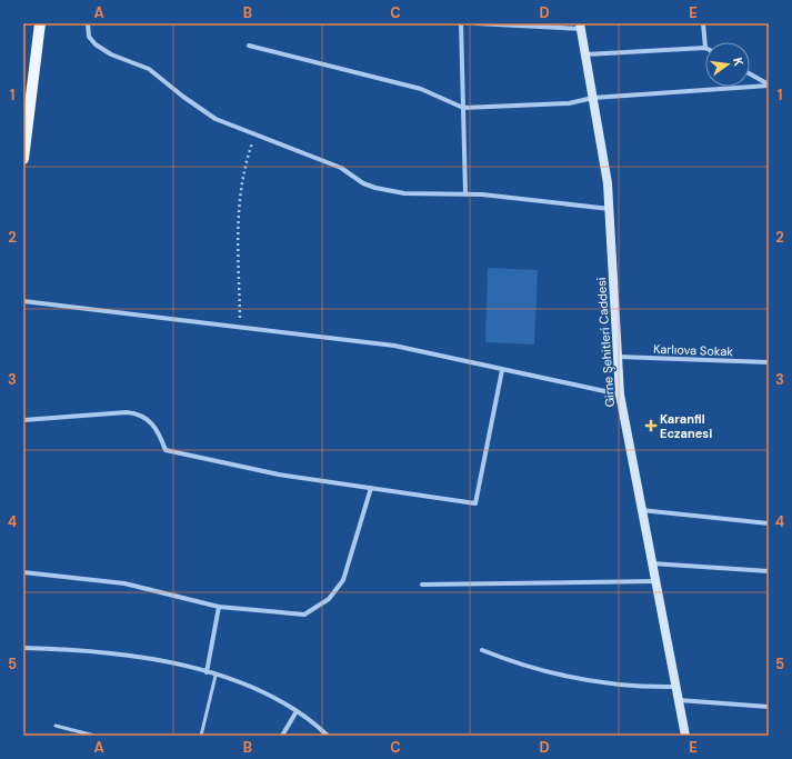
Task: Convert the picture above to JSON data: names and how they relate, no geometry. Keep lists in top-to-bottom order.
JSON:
{
  "streets": {
    "street": ["Girne Şehitleri Caddesi", "Karlıova Sokak"]
  },
  "crossings": [
    ["Girne Şehitleri Caddesi", "Karlıova Sokak"]
  ],
  "places": {
    "health": ["Karanfil Eczanesi"]
  },
  "north": "right",
  "grid": {
    "columns": [
      "A",
      "B",
      "C",
      "D",
      "E"
    ],
    "rows": [
      "1",
      "2",
      "3",
      "4",
      "5"
    ]
  }
}
